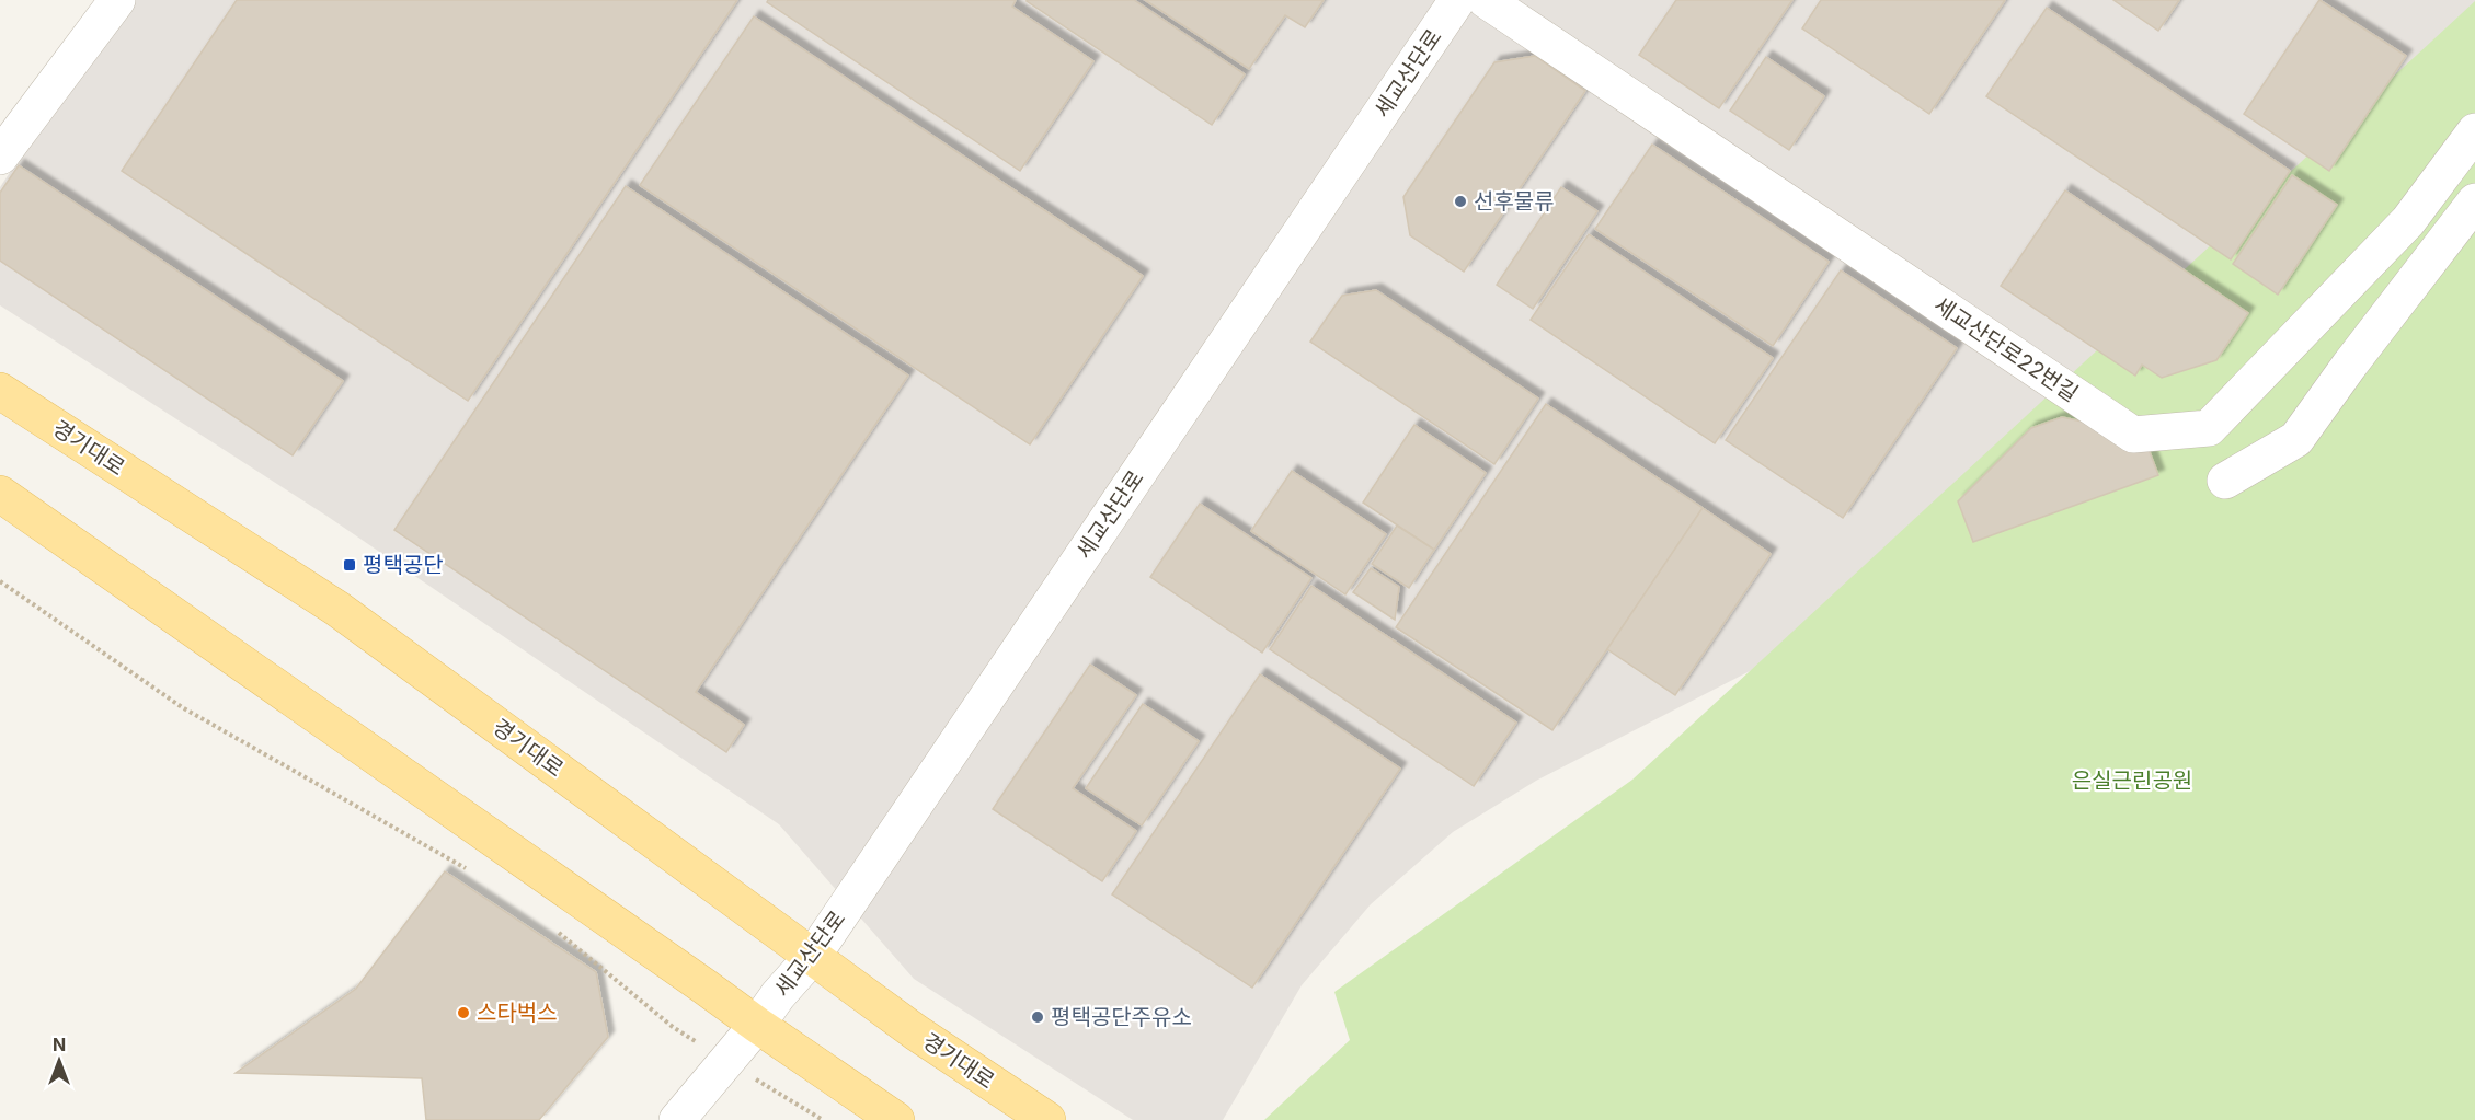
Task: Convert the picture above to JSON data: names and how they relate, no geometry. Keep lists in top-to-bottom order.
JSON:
{
  "streets": {
    "main road": ["경기대로"],
    "street": ["세교산단로", "세교산단로22번길"]
  },
  "crossings": [
    ["세교산단로", "경기대로"]
  ],
  "parks": ["은실근린공원"],
  "places": {
    "other": ["선후물류", "스타벅스", "평택공단주유소"],
    "transit": ["평택공단"]
  },
  "north": "top"
}
